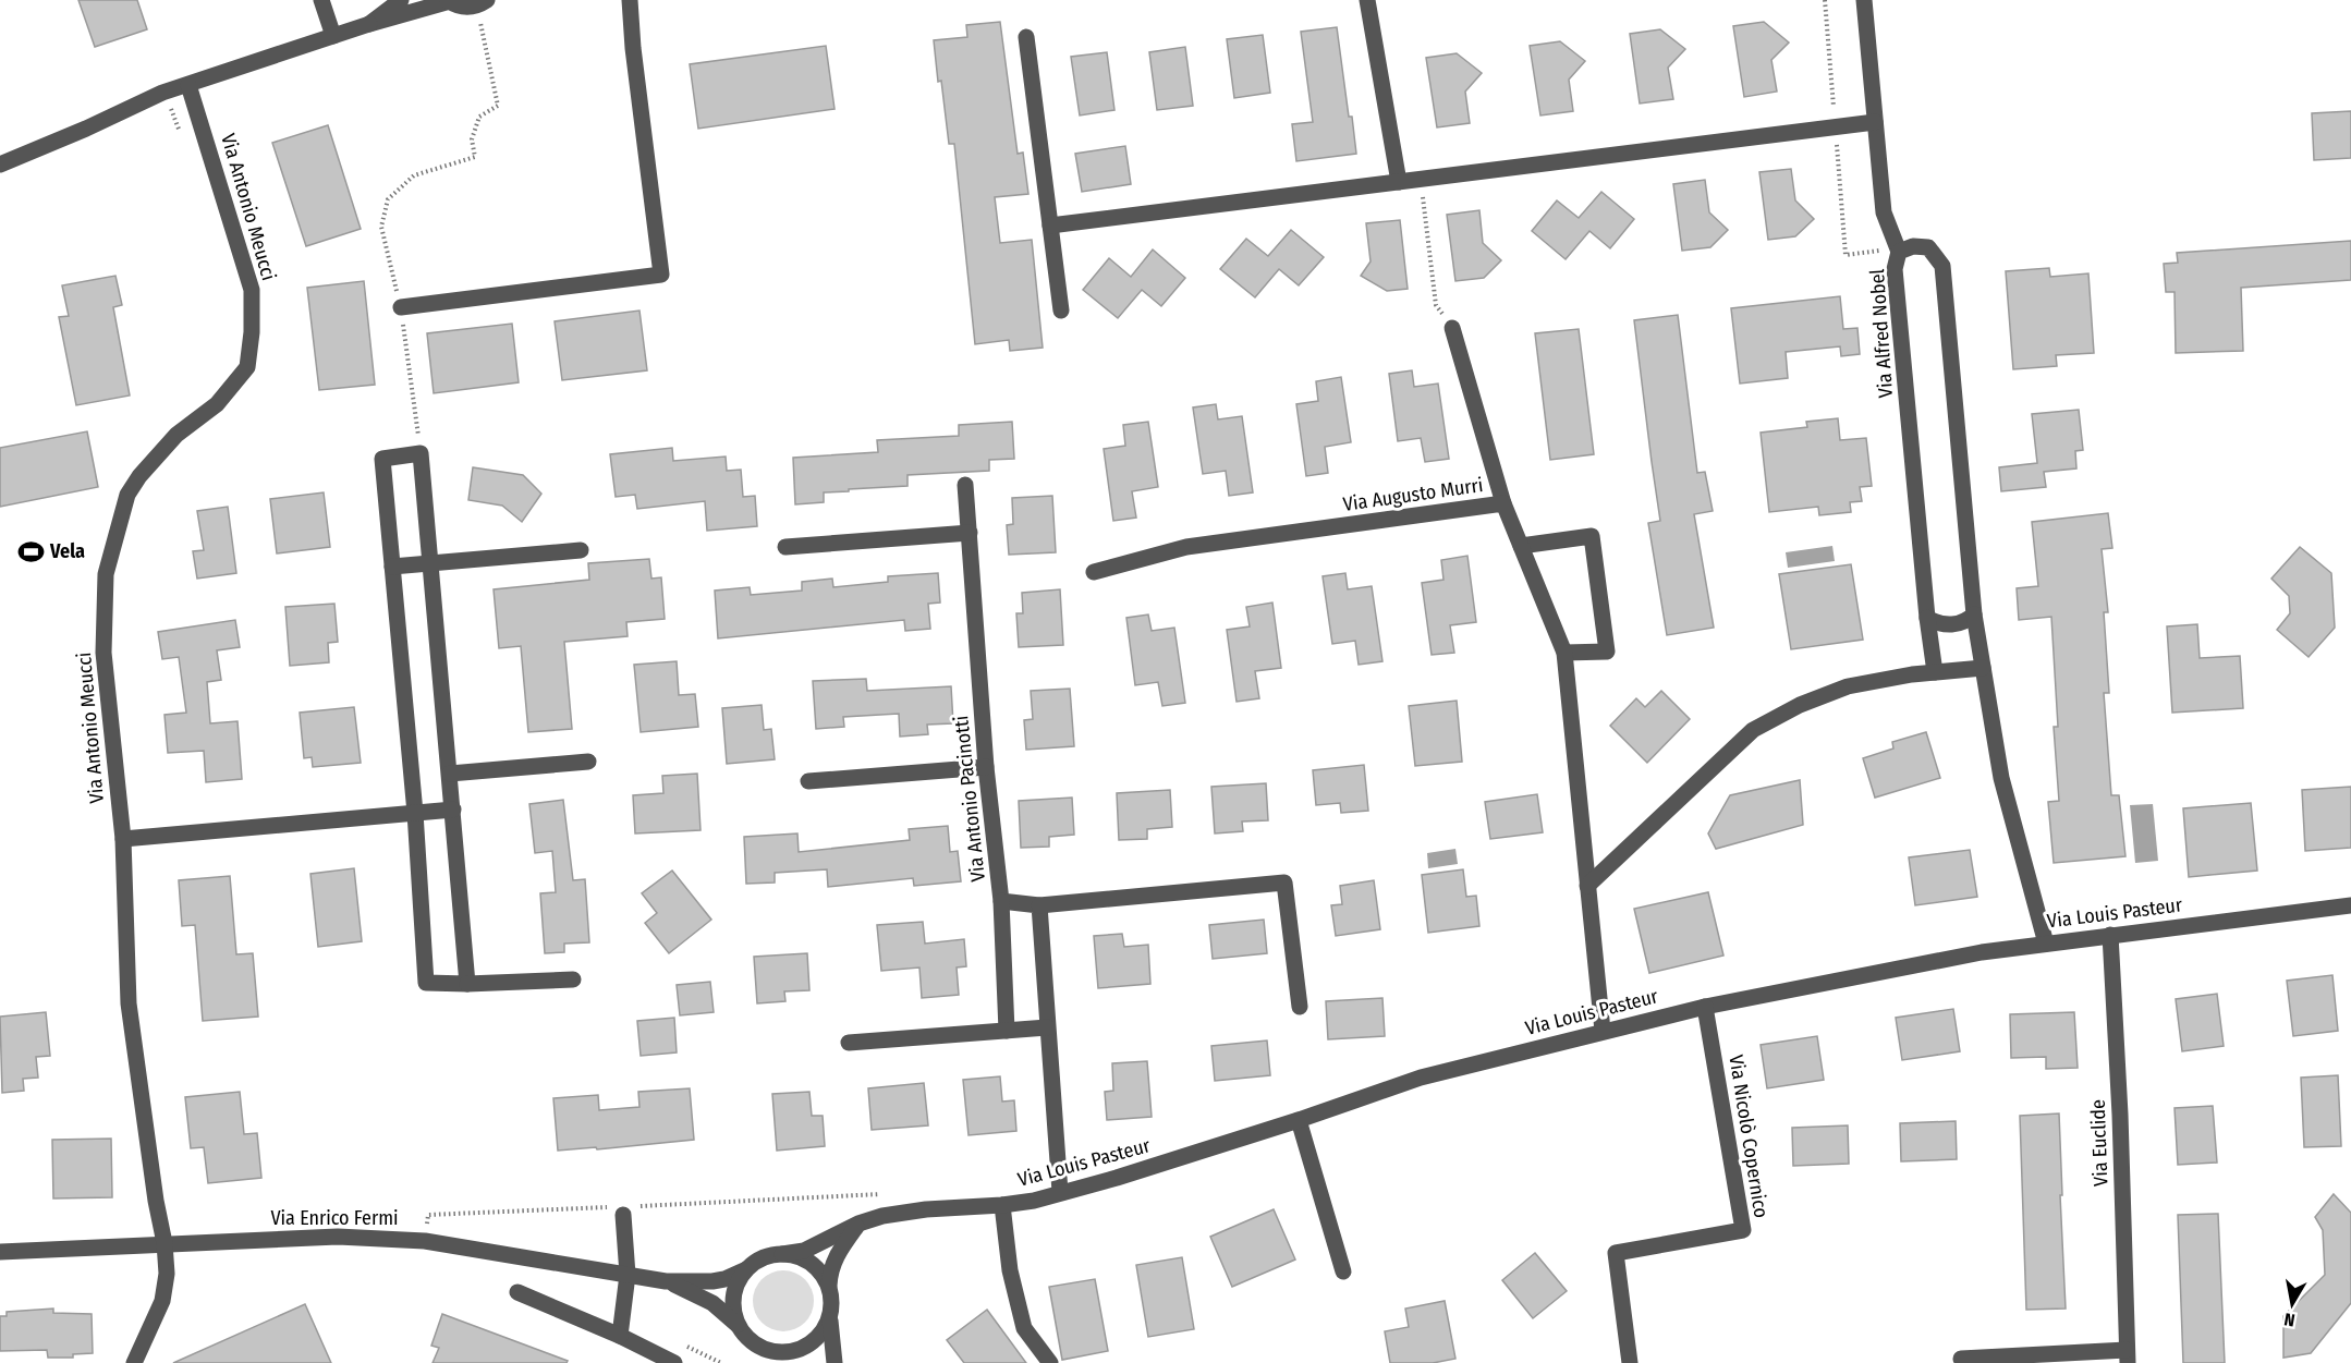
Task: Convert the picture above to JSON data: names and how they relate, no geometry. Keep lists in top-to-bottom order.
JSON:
{
  "streets": {
    "street": [
      "Via Antonio Meucci",
      "Via Alfred Nobel",
      "Via Augusto Murri",
      "Via Antonio Pacinotti",
      "Via Louis Pasteur",
      "Via Nicolò Copernico",
      "Via Euclide",
      "Via Enrico Fermi"
    ]
  },
  "crossings": [
    ["Via Antonio Meucci", "Via Enrico Fermi"],
    ["Via Alfred Nobel", "Via Louis Pasteur"],
    ["Via Augusto Murri", "Via Louis Pasteur"],
    ["Via Louis Pasteur", "Via Nicolò Copernico"],
    ["Via Louis Pasteur", "Via Euclide"],
    ["Via Louis Pasteur", "Via Enrico Fermi"]
  ],
  "places": {
    "sports": ["Vela"]
  },
  "north": "bottom"
}
